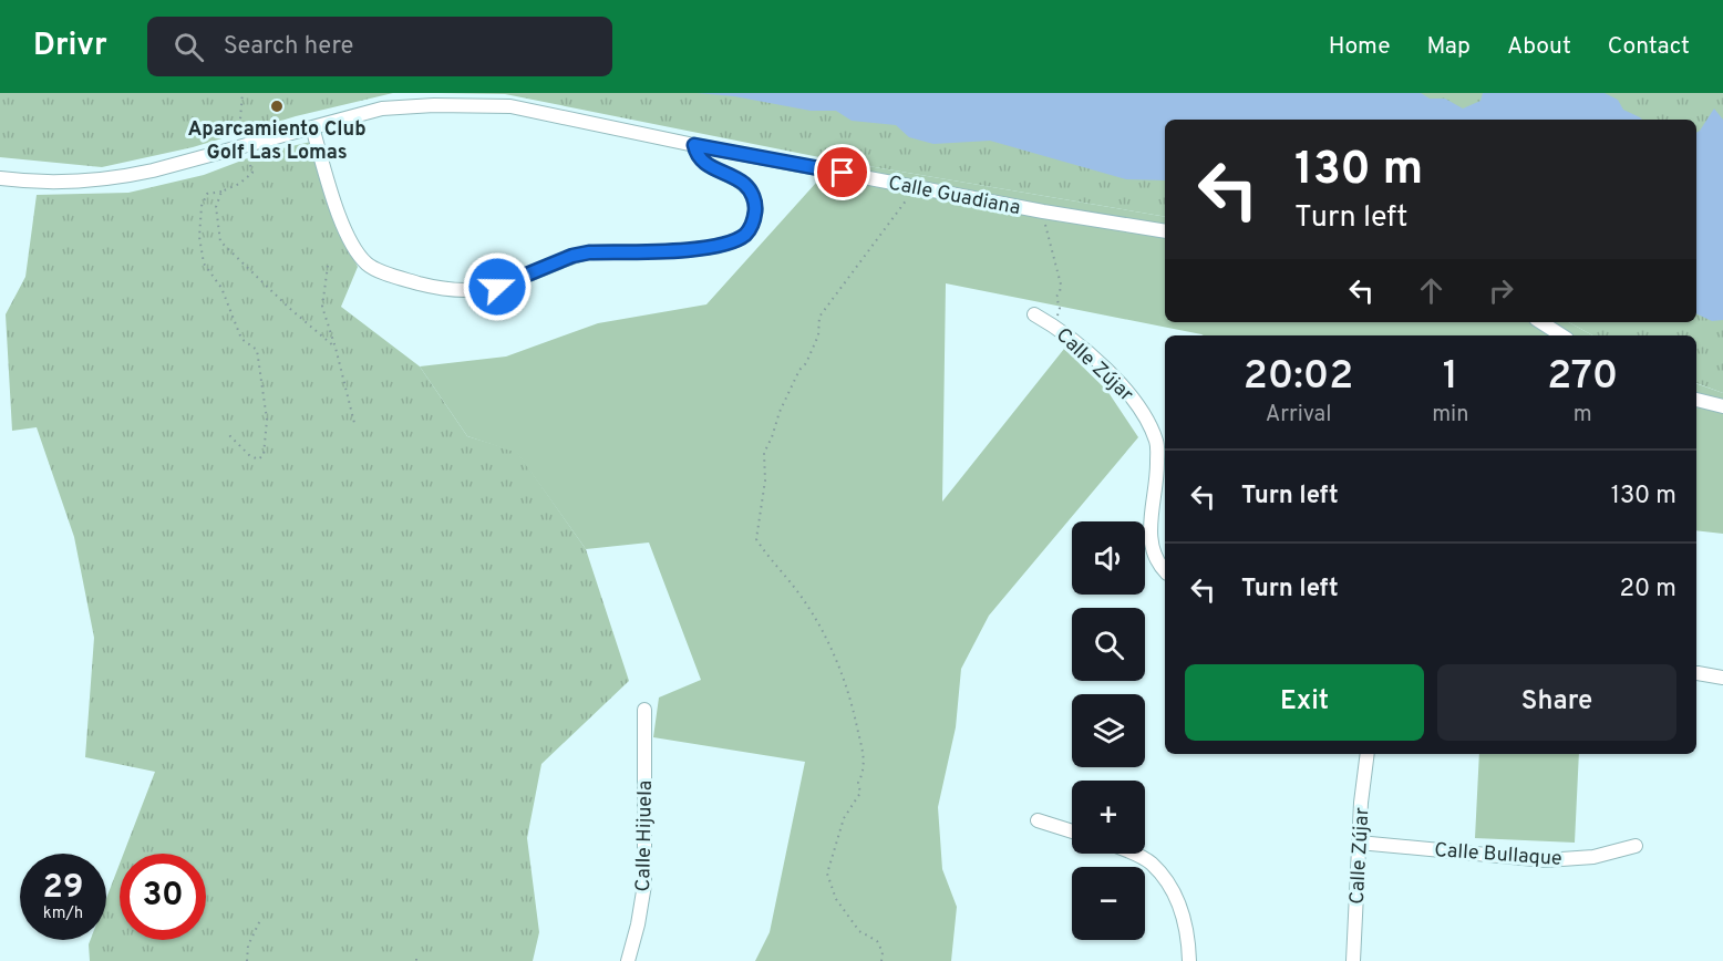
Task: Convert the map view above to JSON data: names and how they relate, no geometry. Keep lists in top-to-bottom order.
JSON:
{
  "streets": {
    "street": [
      "Calle Guadiana",
      "Calle Zújar",
      "Calle Hijuela",
      "Calle Bullaque"
    ]
  },
  "crossings": [
    ["Calle Zújar", "Calle Bullaque"]
  ],
  "places": ["Aparcamiento Club Golf Las Lomas"],
  "page": {
    "header": "Drivr",
    "search": "Search here",
    "nav": [
      "Home",
      "Map",
      "About",
      "Contact"
    ],
    "turn": ["130 m", "Turn left"],
    "eta": [
      "20:02",
      "Arrival",
      "1",
      "min",
      "270",
      "m"
    ],
    "list": [
      {
        "name": "Turn left",
        "value": "130 m"
      },
      {
        "name": "Turn left",
        "value": "20 m"
      }
    ],
    "map_buttons": ["+", "−"],
    "buttons": ["Exit", "Share"],
    "speed": "29 km/h",
    "limit": "30"
  }
}
